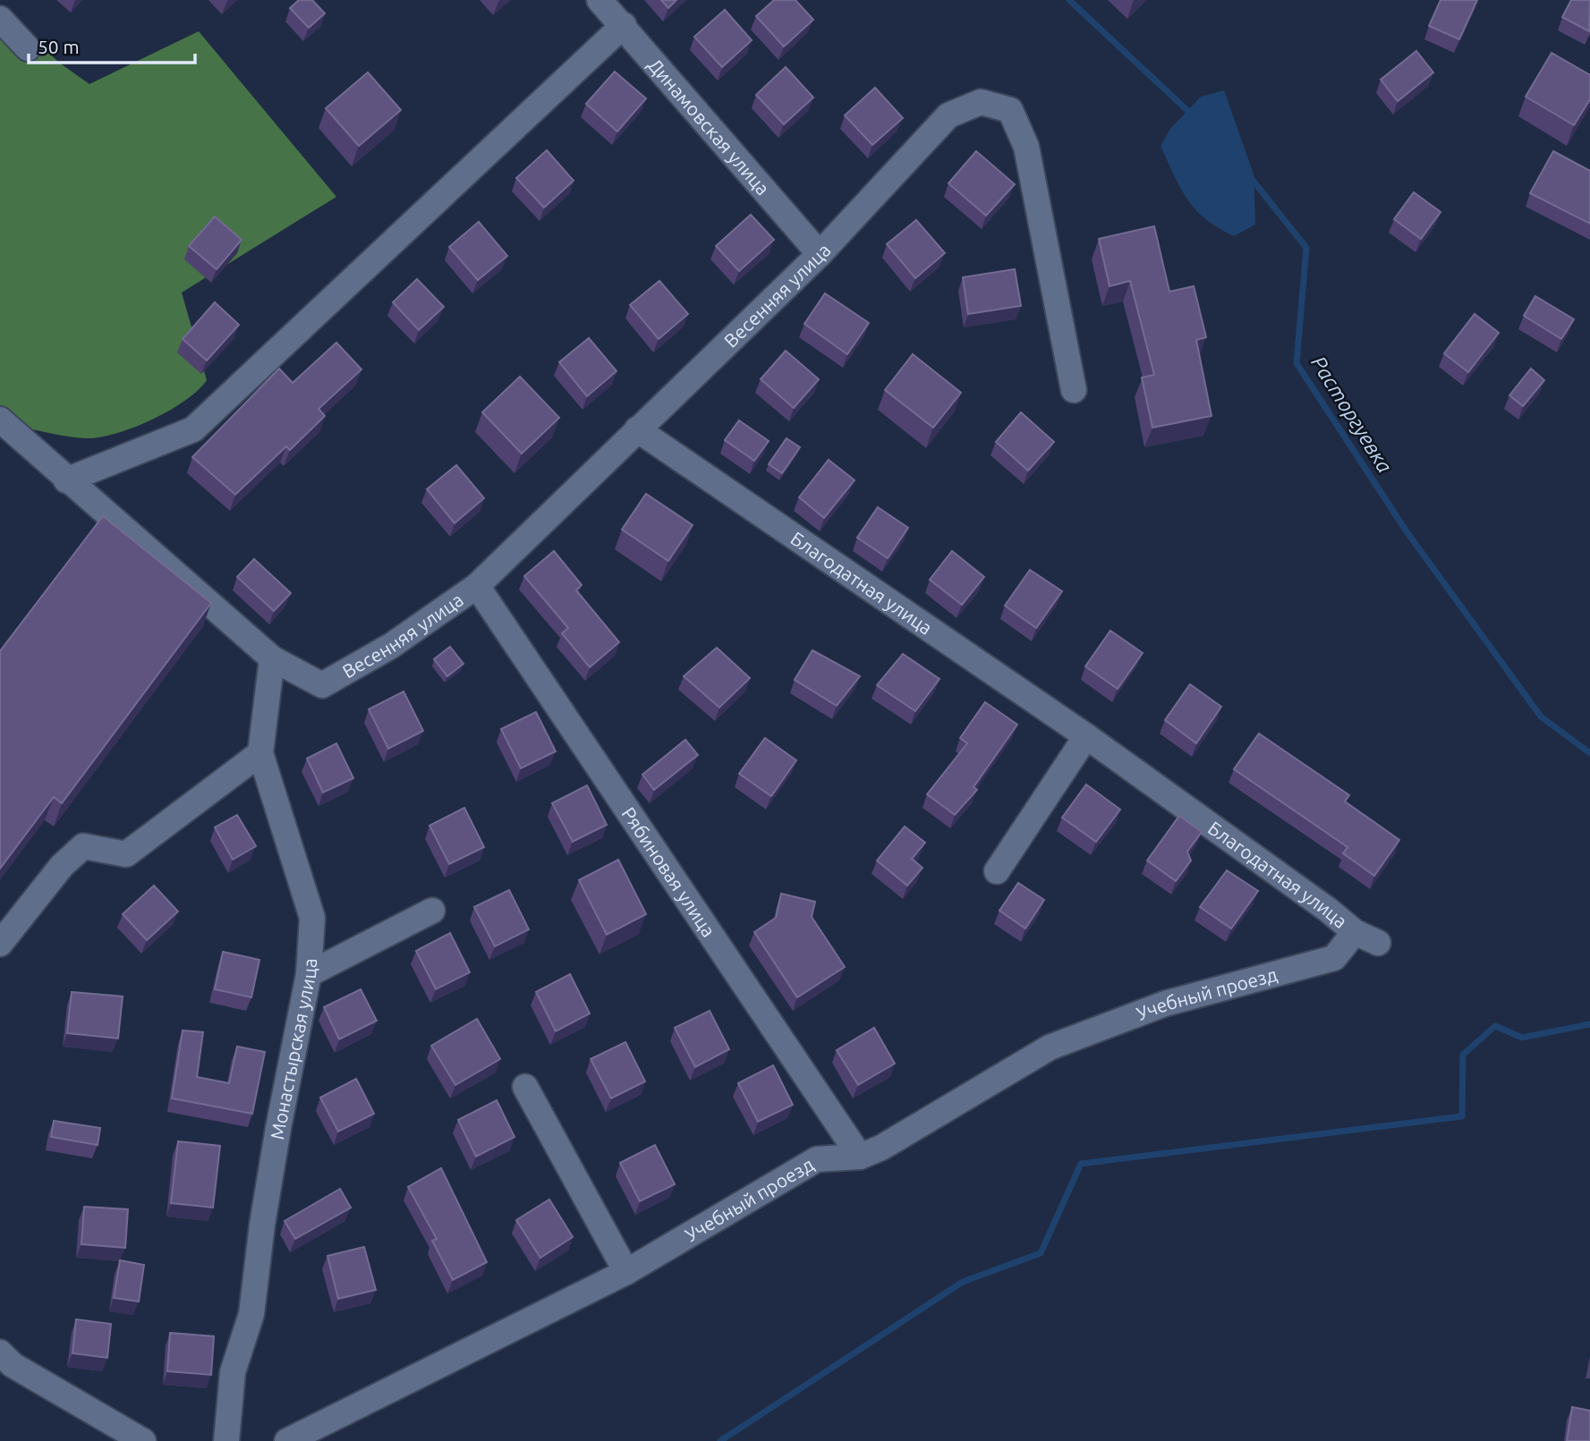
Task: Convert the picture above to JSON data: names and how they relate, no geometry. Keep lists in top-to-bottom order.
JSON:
{
  "streets": {
    "street": [
      "Динамовская улица",
      "Весенняя улица",
      "Благодатная улица",
      "Рябиновая улица",
      "Учебный проезд",
      "Монастырская улица"
    ]
  },
  "crossings": [
    ["Динамовская улица", "Весенняя улица"],
    ["Весенняя улица", "Благодатная улица"],
    ["Весенняя улица", "Рябиновая улица"],
    ["Весенняя улица", "Монастырская улица"],
    ["Благодатная улица", "Учебный проезд"],
    ["Рябиновая улица", "Учебный проезд"]
  ],
  "water": ["Расторгуевка"],
  "scale_bar": "50 m"
}
